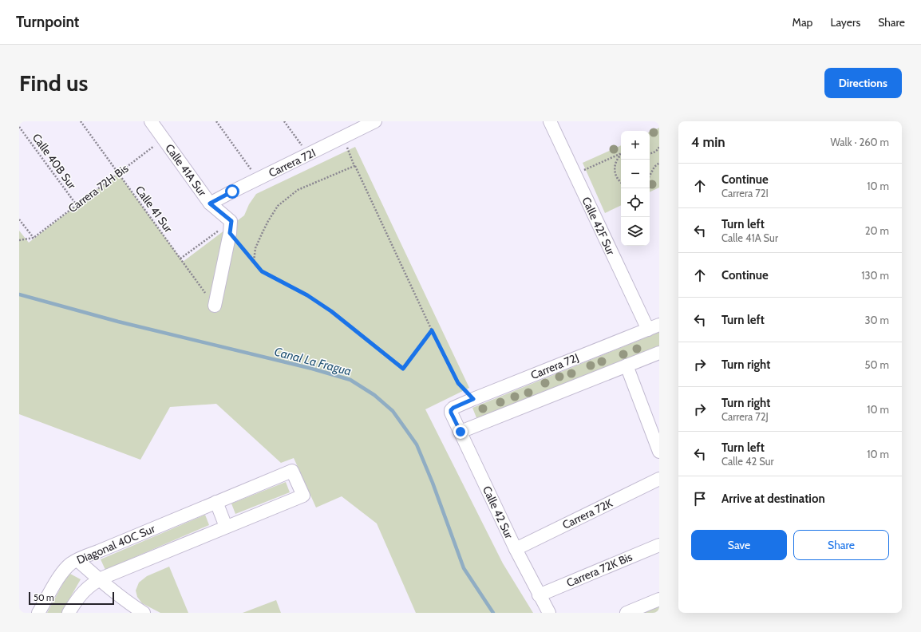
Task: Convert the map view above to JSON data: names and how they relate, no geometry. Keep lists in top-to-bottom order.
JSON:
{
  "streets": {
    "street": [
      "Carrera 72I",
      "Calle 41A Sur",
      "Calle 42F Sur",
      "Carrera 72J",
      "Calle 42 Sur",
      "Carrera 72K",
      "Diagonal 40C Sur",
      "Carrera 72K Bis"
    ],
    "path": ["Calle 40B Sur", "Carrera 72H Bis", "Calle 41 Sur"]
  },
  "crossings": [
    ["Calle 40B Sur", "Carrera 72H Bis"],
    ["Carrera 72I", "Calle 41A Sur"],
    ["Calle 41A Sur", "Carrera 72H Bis"],
    ["Carrera 72H Bis", "Calle 41 Sur"],
    ["Calle 42F Sur", "Carrera 72J"],
    ["Carrera 72J", "Calle 42 Sur"],
    ["Calle 42 Sur", "Carrera 72K"],
    ["Calle 42 Sur", "Carrera 72K Bis"]
  ],
  "water": ["Canal La Fragua"],
  "scale_bar": "50 m",
  "page": {
    "header": "Turnpoint",
    "nav": ["Map", "Layers", "Share"],
    "buttons": [
      "Directions",
      ["Save", "Share"]
    ],
    "title": "Find us",
    "heading": ["4 min", "Walk · 260 m"],
    "map_buttons": ["+", "−"],
    "list": [
      ["Continue", "Carrera 72I", "10 m"],
      ["Turn left", "Calle 41A Sur", "20 m"],
      ["Continue", "130 m"],
      ["Turn left", "30 m"],
      ["Turn right", "50 m"],
      ["Turn right", "Carrera 72J", "10 m"],
      ["Turn left", "Calle 42 Sur", "10 m"],
      "Arrive at destination"
    ],
    "scale": "50 m"
  }
}
